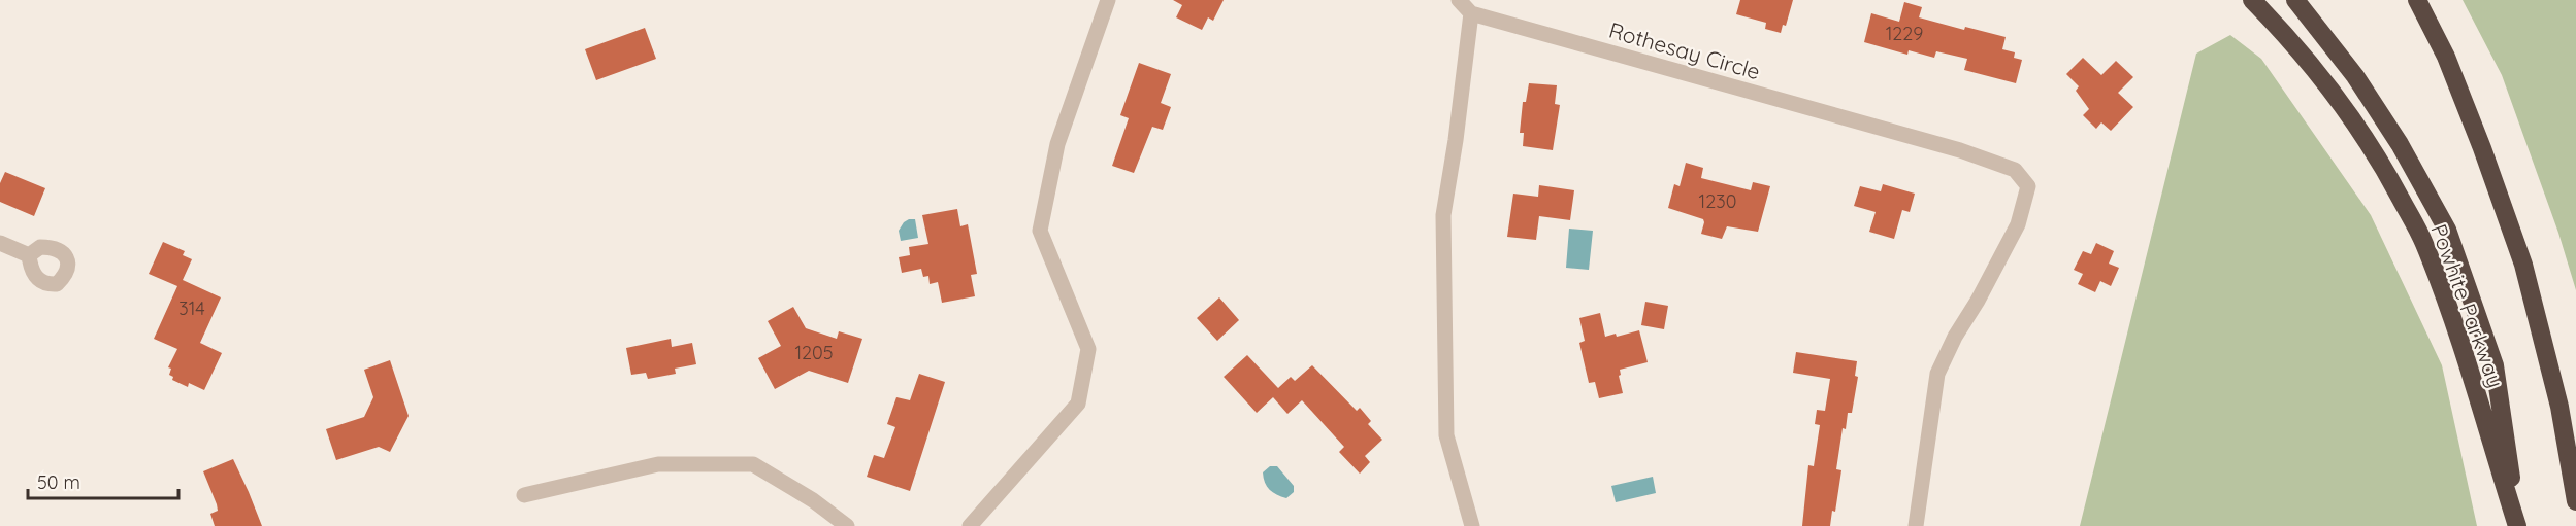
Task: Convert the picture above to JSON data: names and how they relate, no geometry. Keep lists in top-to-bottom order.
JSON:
{
  "streets": {
    "highway": ["Powhite Parkway"],
    "street": ["Rothesay Circle"]
  },
  "house_numbers": [
    "1229",
    "1230",
    "314",
    "1205"
  ],
  "scale_bar": "50 m"
}
